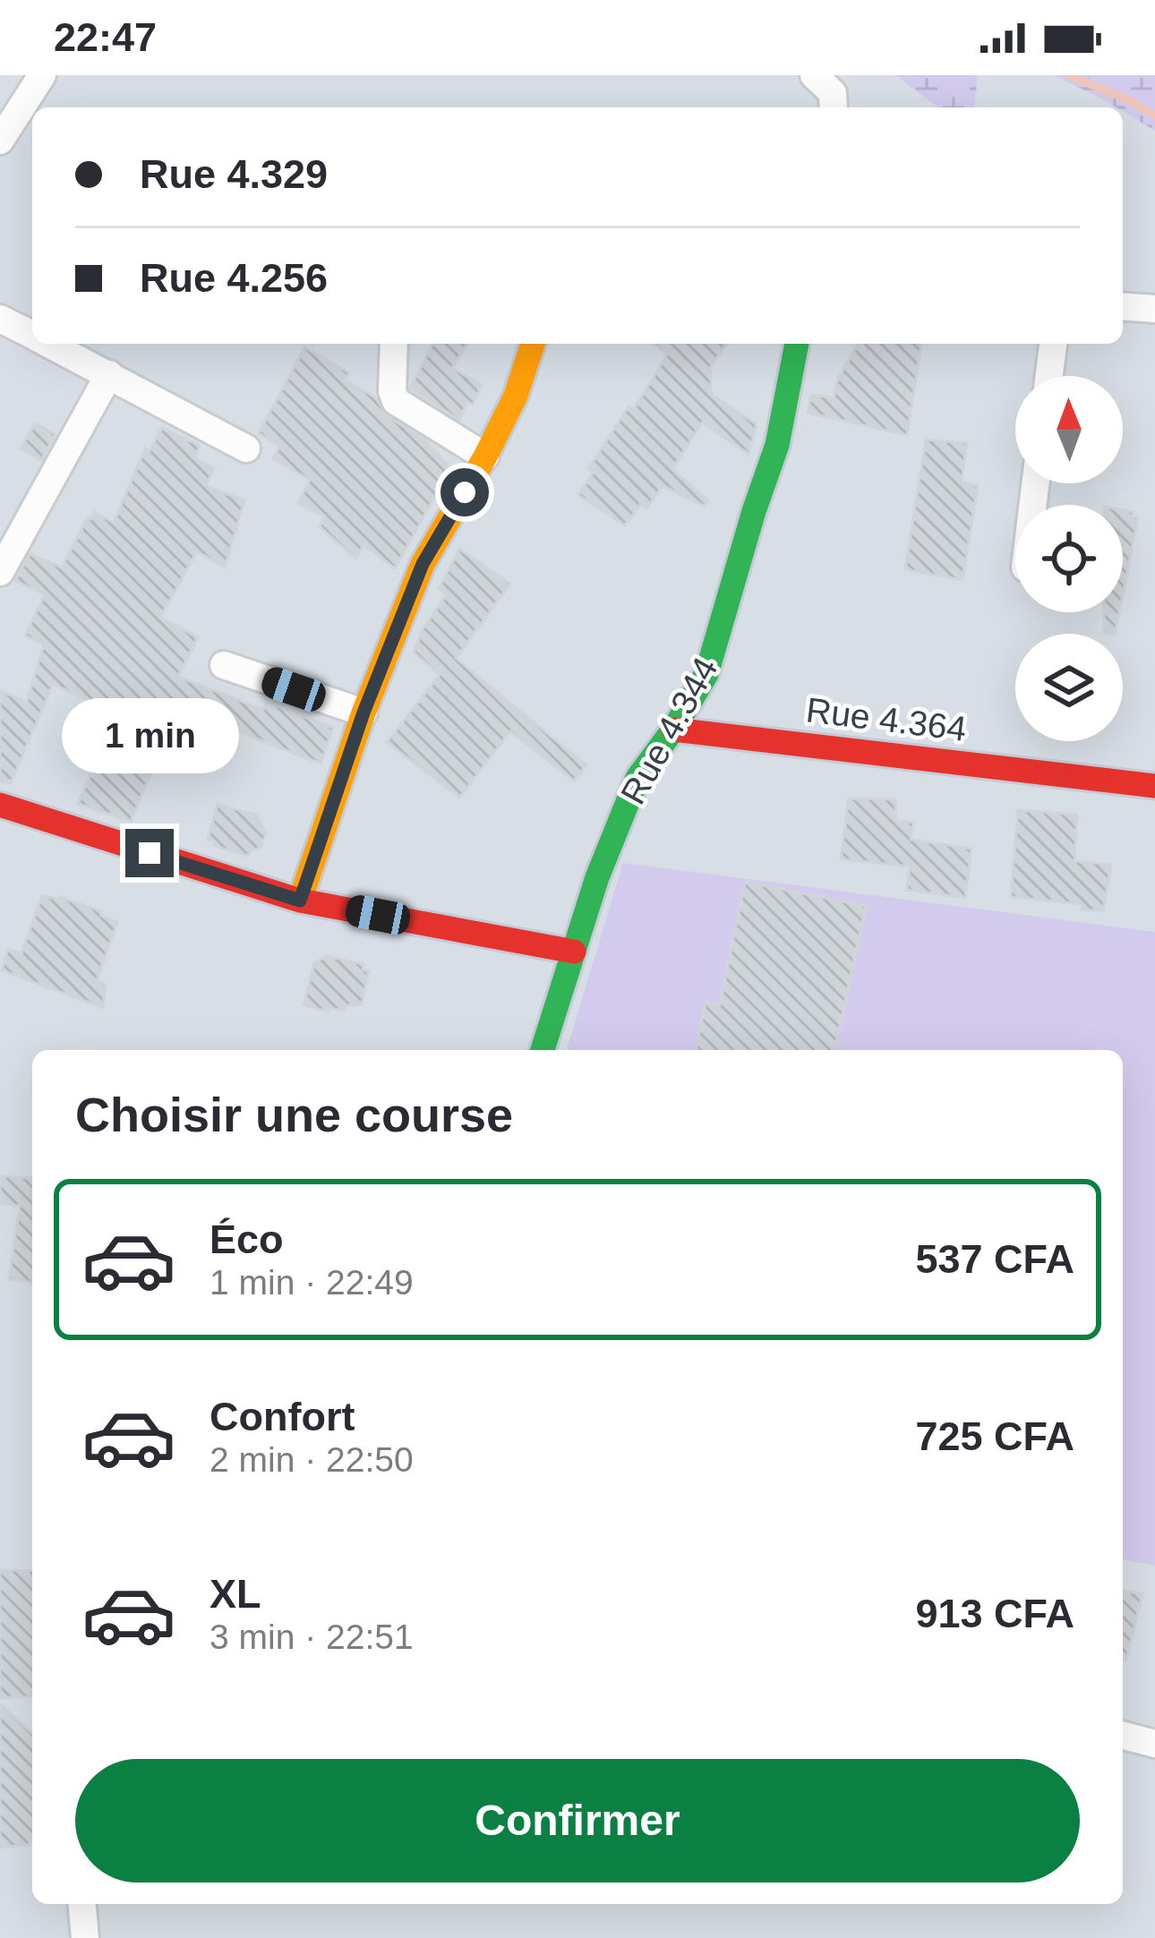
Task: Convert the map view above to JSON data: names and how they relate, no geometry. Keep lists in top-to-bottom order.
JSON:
{
  "streets": {
    "street": ["Rue 4.364", "Rue 4.344"]
  },
  "crossings": [
    ["Rue 4.364", "Rue 4.344"]
  ],
  "north": "top",
  "page": {
    "status": "22:47",
    "banner": ["Rue 4.329", "Rue 4.256"],
    "bubble": "1 min",
    "heading": "Choisir une course",
    "list": [
      {
        "name": "Éco",
        "note": "1 min · 22:49",
        "value": "537 CFA"
      },
      {
        "name": "Confort",
        "note": "2 min · 22:50",
        "value": "725 CFA"
      },
      {
        "name": "XL",
        "note": "3 min · 22:51",
        "value": "913 CFA"
      }
    ],
    "buttons": "Confirmer"
  }
}
